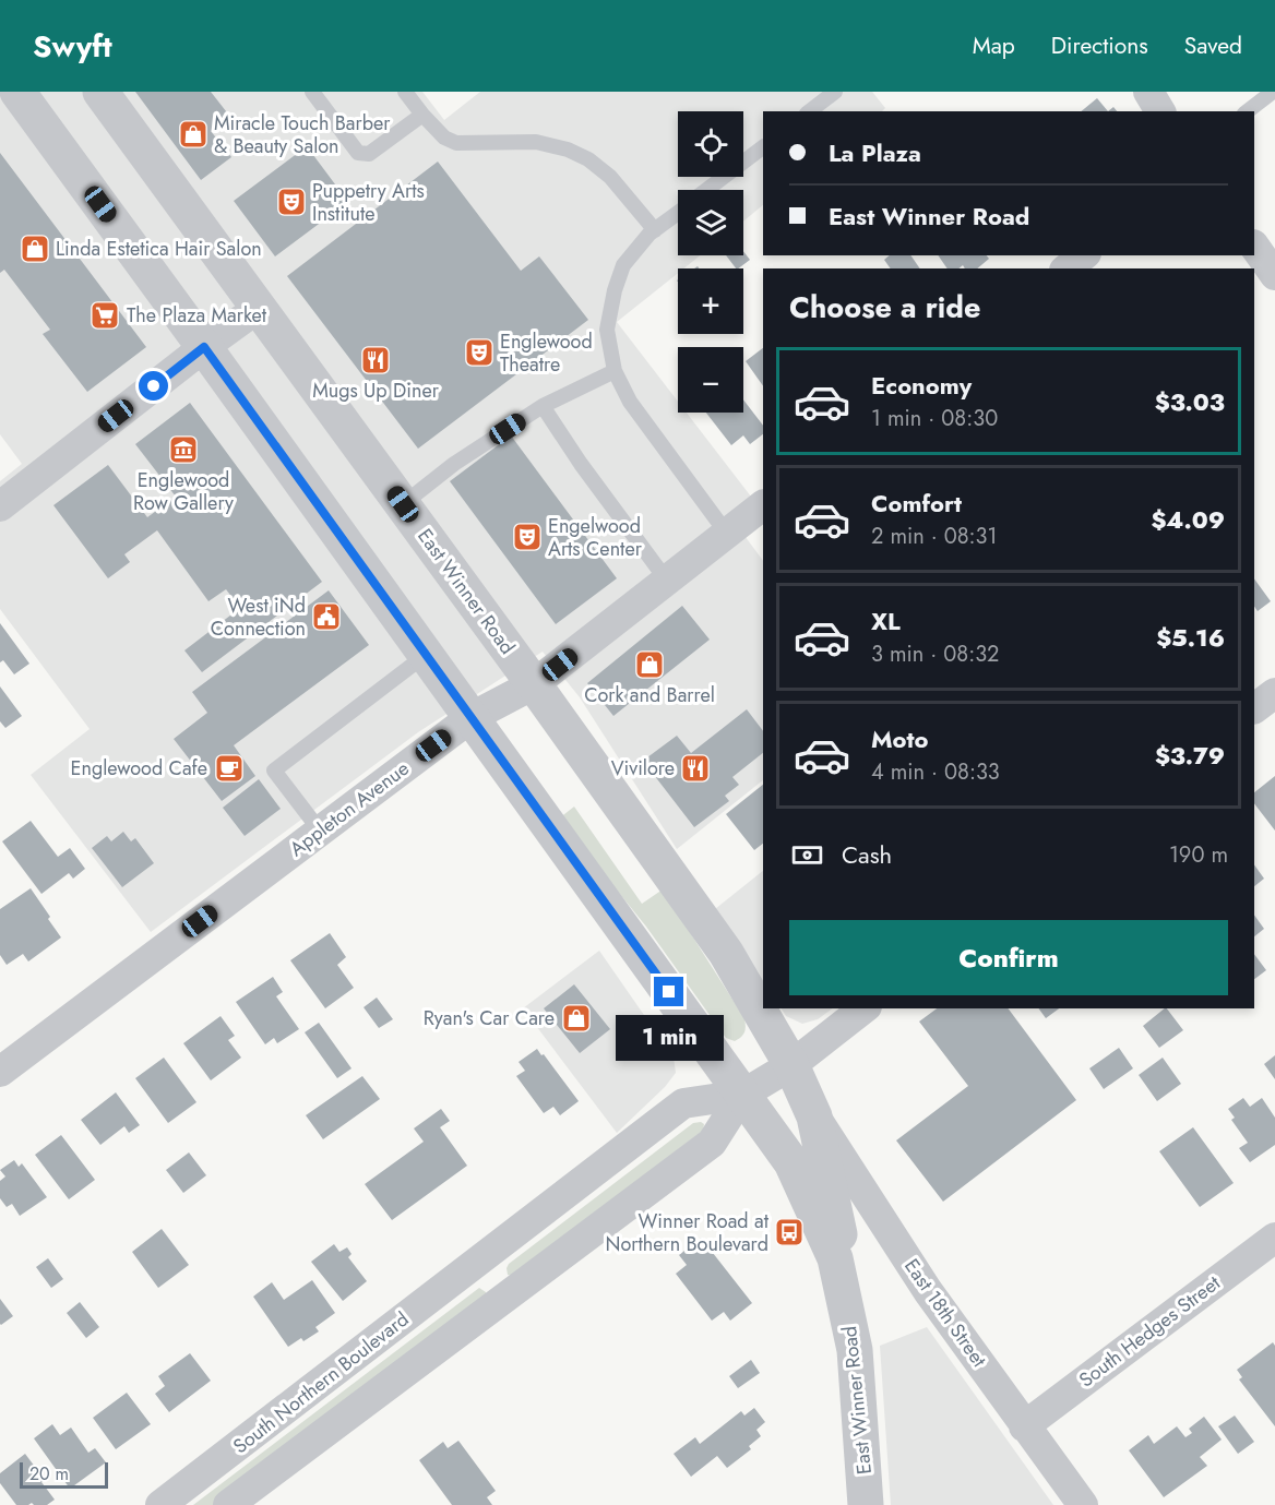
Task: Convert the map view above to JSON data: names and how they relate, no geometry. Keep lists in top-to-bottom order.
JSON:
{
  "streets": {
    "street": [
      "East Winner Road",
      "Appleton Avenue",
      "East 18th Street",
      "South Hedges Street",
      "South Northern Boulevard"
    ]
  },
  "crossings": [
    ["East Winner Road", "Appleton Avenue"],
    ["East Winner Road", "East 18th Street"],
    ["East Winner Road", "South Northern Boulevard"],
    ["East 18th Street", "South Hedges Street"]
  ],
  "places": {
    "shop": [
      "Miracle Touch Barber & Beauty Salon",
      "Linda Estetica Hair Salon",
      "Cork and Barrel",
      "Ryan's Car Care"
    ],
    "theatre": ["Puppetry Arts Institute", "Englewood Theatre", "Engelwood Arts Center"],
    "supermarket": ["The Plaza Market"],
    "restaurant": ["Mugs Up Diner", "Vivilore"],
    "museum": ["Englewood Row Gallery"],
    "public building": ["West iNd Connection"],
    "cafe": ["Englewood Cafe"],
    "bus stop": ["Winner Road at Northern Boulevard"]
  },
  "scale_bar": "20 m",
  "page": {
    "header": "Swyft",
    "nav": ["Map", "Directions", "Saved"],
    "map_buttons": ["+", "−"],
    "banner": ["La Plaza", "East Winner Road"],
    "heading": "Choose a ride",
    "list": [
      {
        "name": "Economy",
        "note": "1 min · 08:30",
        "value": "$3.03"
      },
      {
        "name": "Comfort",
        "note": "2 min · 08:31",
        "value": "$4.09"
      },
      {
        "name": "XL",
        "note": "3 min · 08:32",
        "value": "$5.16"
      },
      {
        "name": "Moto",
        "note": "4 min · 08:33",
        "value": "$3.79"
      }
    ],
    "pay": ["Cash", "190 m"],
    "buttons": "Confirm",
    "bubble": "1 min",
    "scale": "20 m"
  }
}
